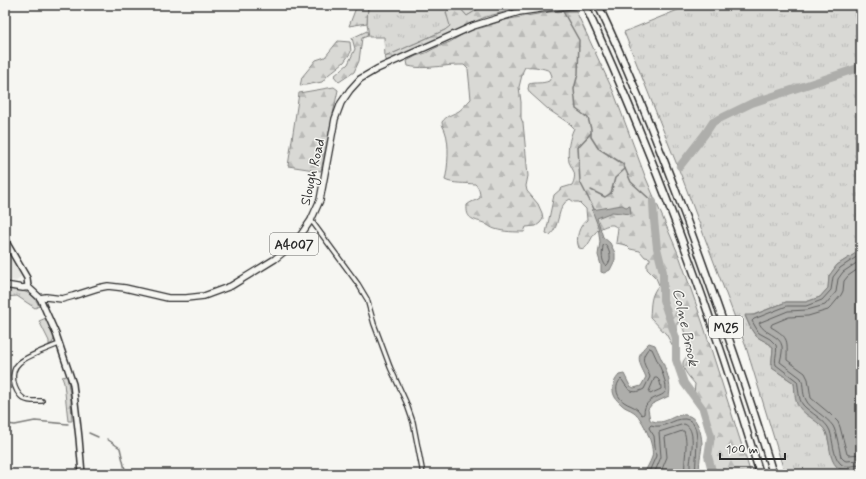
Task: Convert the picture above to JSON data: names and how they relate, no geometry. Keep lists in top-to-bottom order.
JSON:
{
  "streets": {
    "highway": ["M25"],
    "main road": ["Slough Road", "A4007"]
  },
  "water": ["Colne Brook"],
  "scale_bar": "100 m"
}
